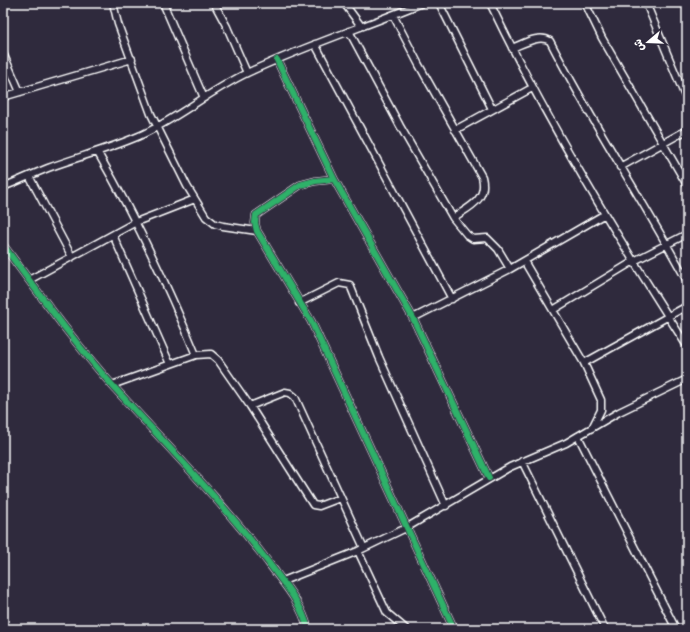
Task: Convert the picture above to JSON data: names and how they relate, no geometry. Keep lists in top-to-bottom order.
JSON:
{
  "north": "left"
}
